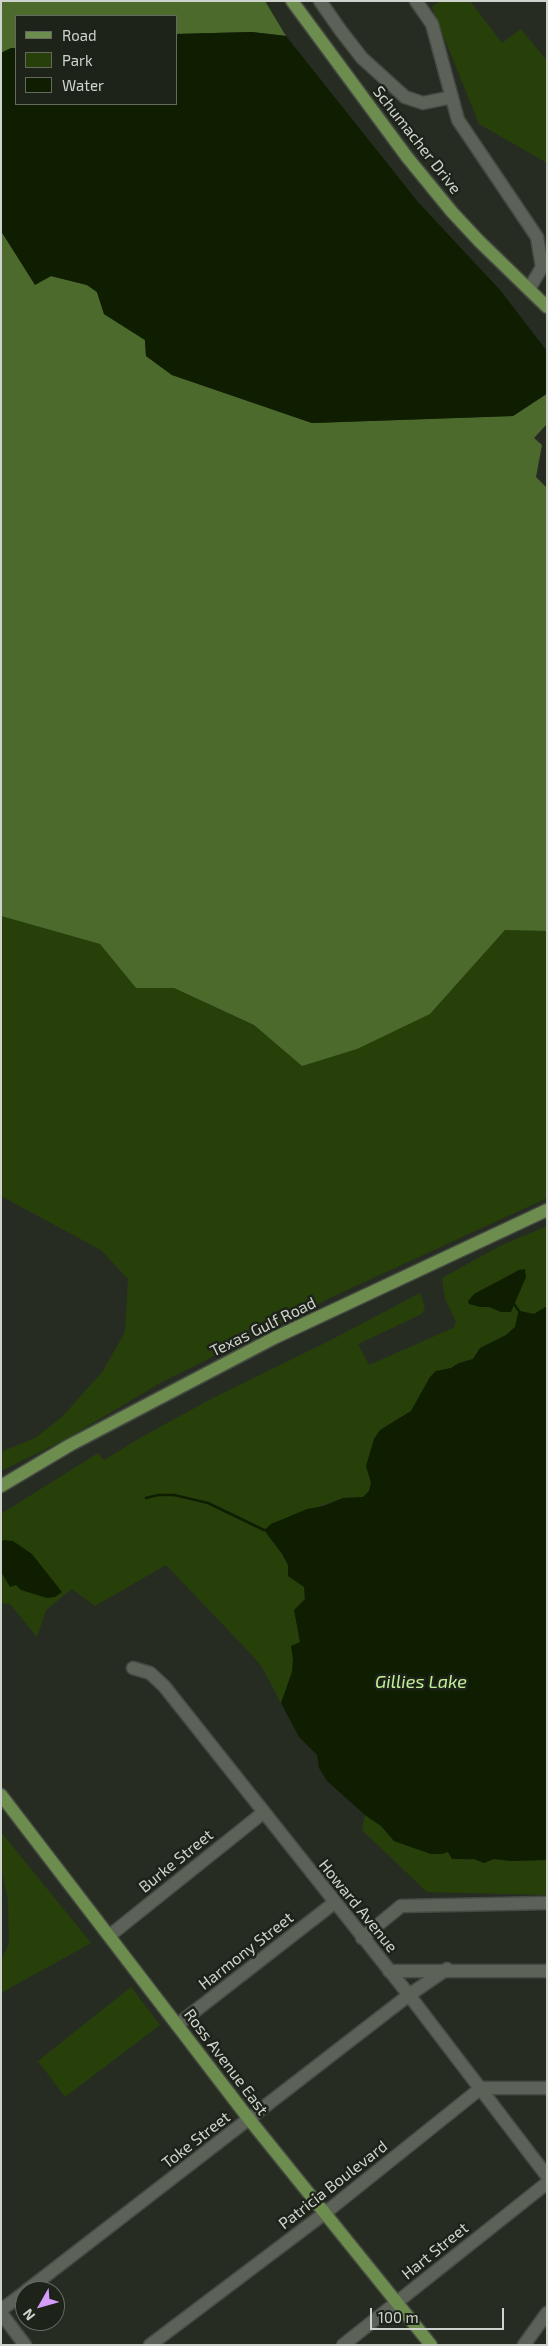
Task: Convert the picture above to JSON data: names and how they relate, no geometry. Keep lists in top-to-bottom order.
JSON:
{
  "streets": {
    "main road": ["Schumacher Drive", "Texas Gulf Road", "Ross Avenue East"],
    "street": [
      "Burke Street",
      "Howard Avenue",
      "Harmony Street",
      "Toke Street",
      "Patricia Boulevard",
      "Hart Street"
    ]
  },
  "crossings": [
    ["Burke Street", "Howard Avenue"],
    ["Burke Street", "Ross Avenue East"],
    ["Howard Avenue", "Harmony Street"],
    ["Howard Avenue", "Toke Street"],
    ["Howard Avenue", "Patricia Boulevard"],
    ["Harmony Street", "Ross Avenue East"],
    ["Ross Avenue East", "Toke Street"],
    ["Ross Avenue East", "Patricia Boulevard"],
    ["Ross Avenue East", "Hart Street"]
  ],
  "water": ["Gillies Lake"],
  "legend": ["Road", "Park", "Water"],
  "scale_bar": "100 m",
  "north": "bottom left"
}
